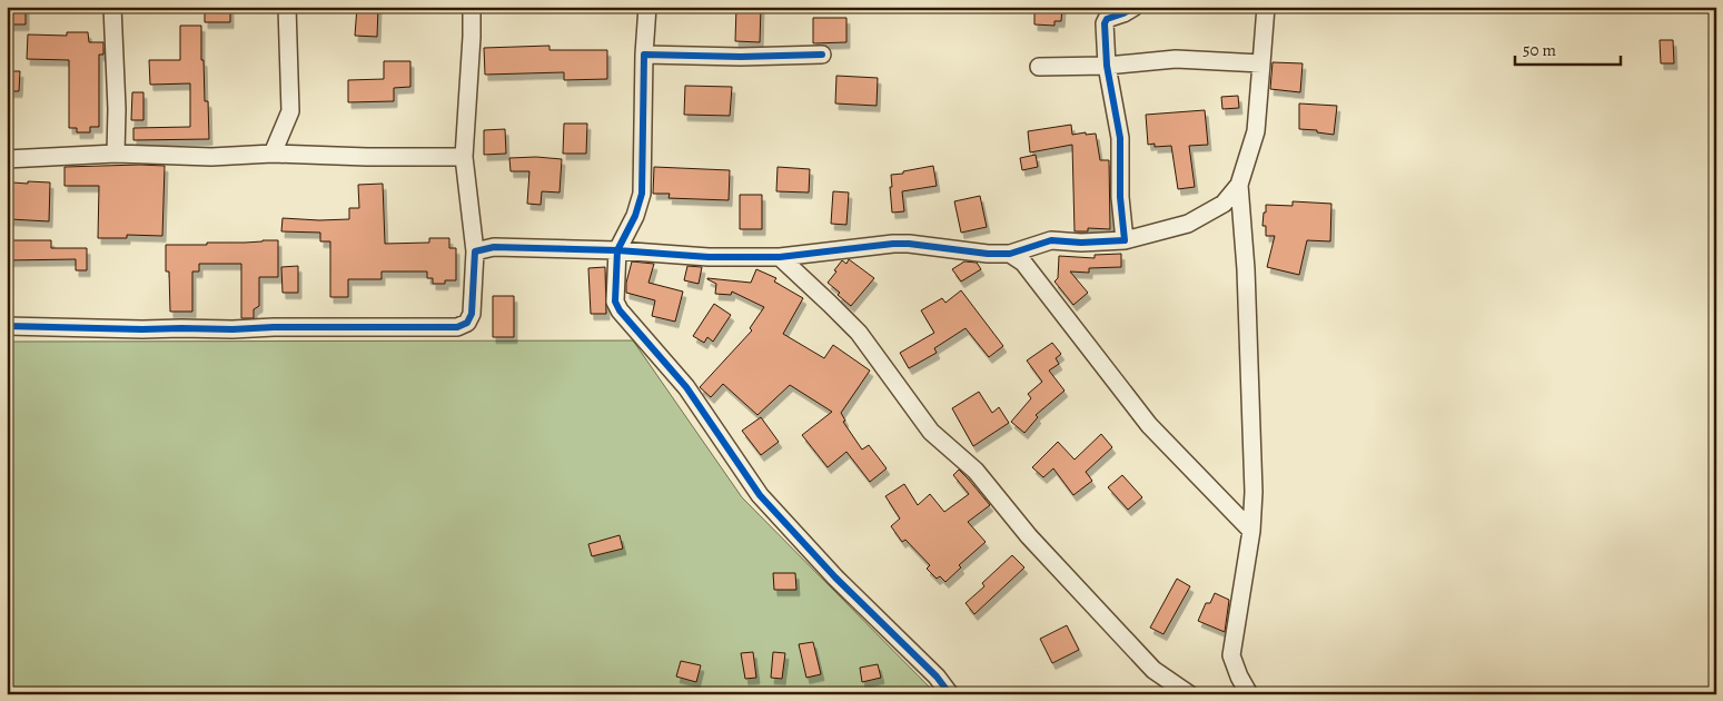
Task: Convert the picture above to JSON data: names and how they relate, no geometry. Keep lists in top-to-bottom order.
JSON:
{
  "scale_bar": "50 m"
}
